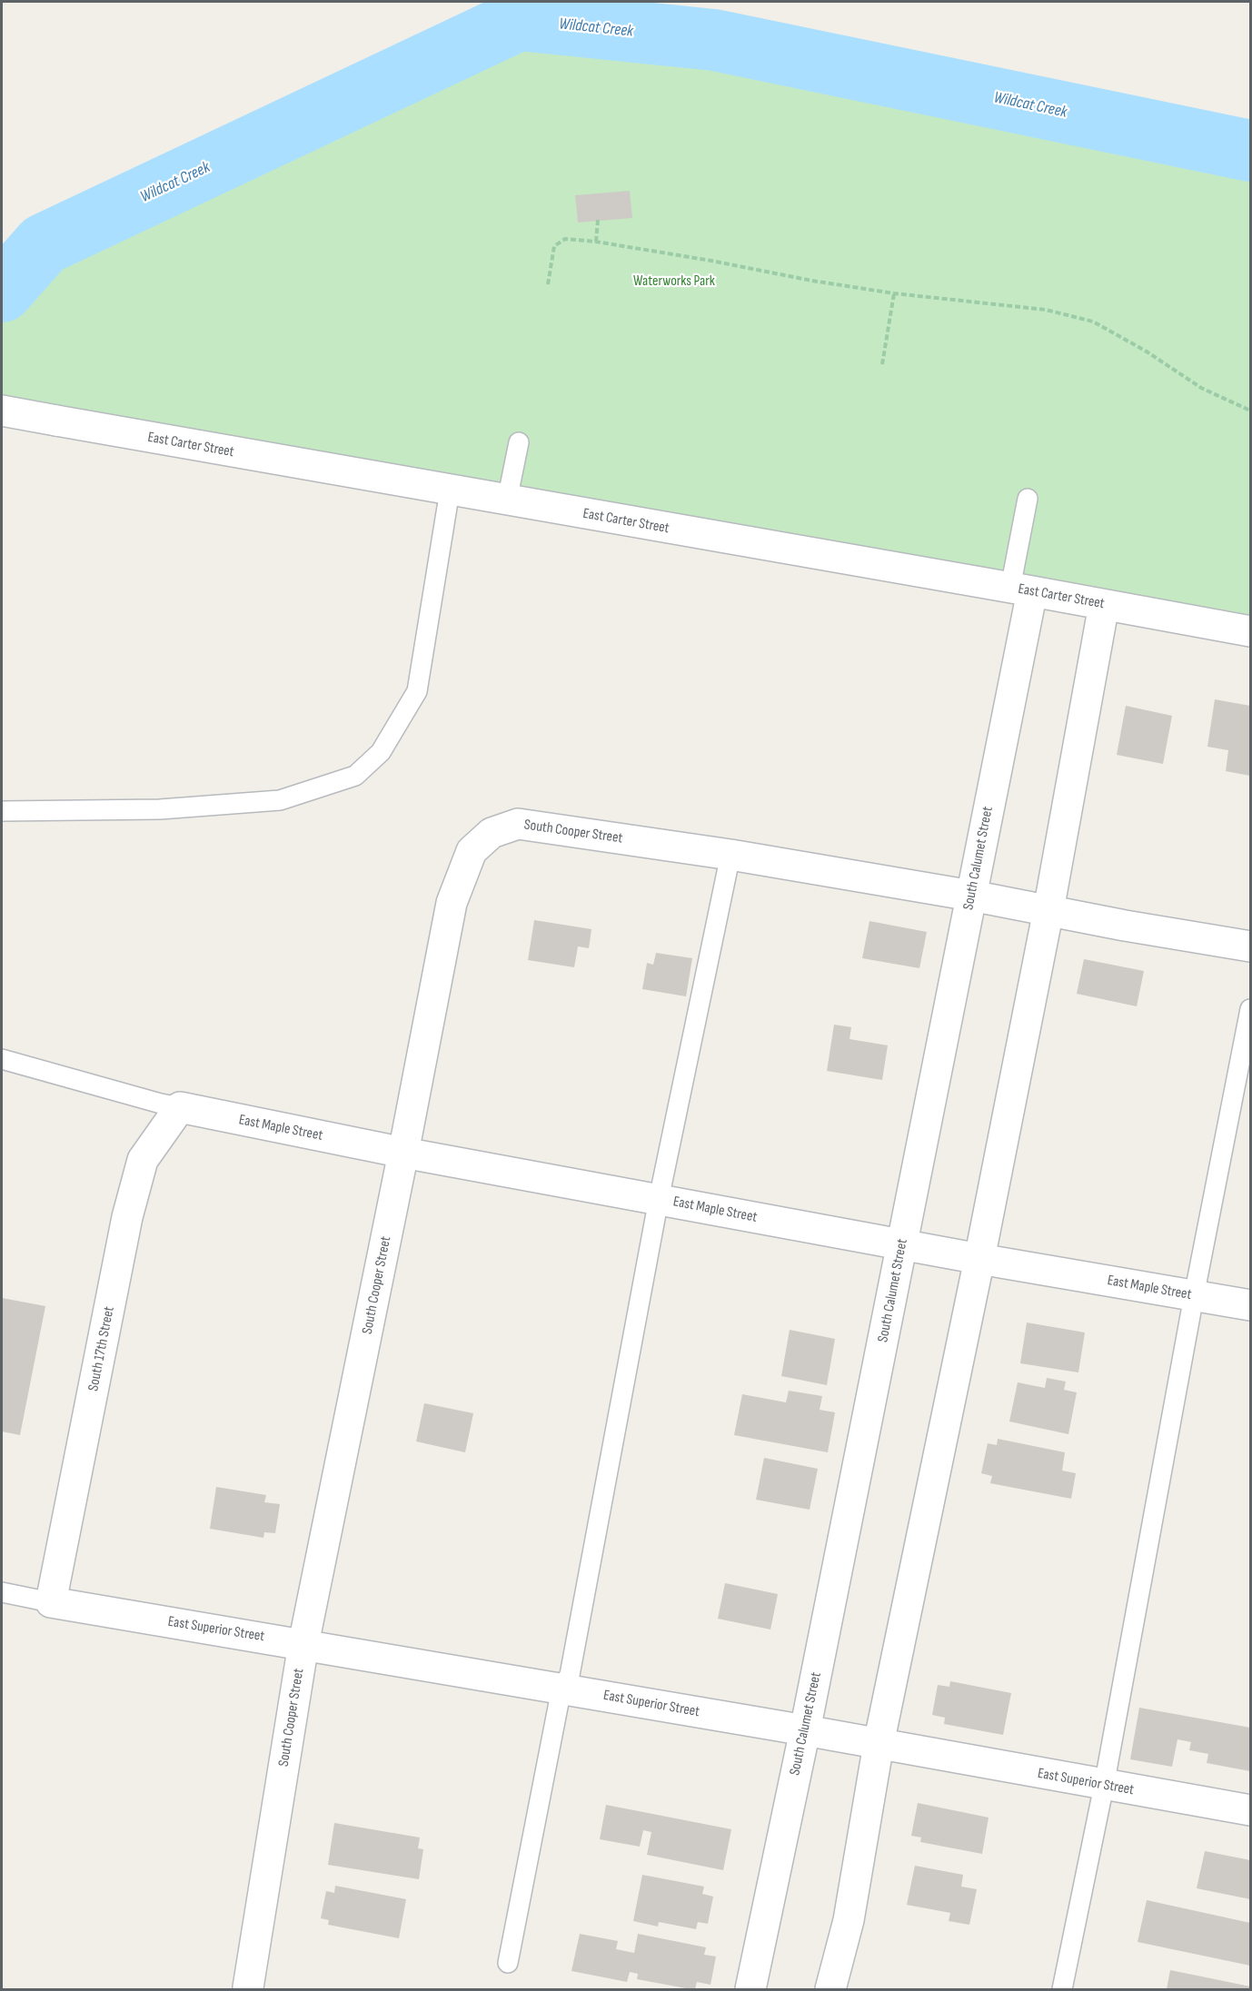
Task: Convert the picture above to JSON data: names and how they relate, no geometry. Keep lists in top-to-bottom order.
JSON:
{
  "streets": {
    "street": [
      "East Carter Street",
      "South Cooper Street",
      "South Calumet Street",
      "East Maple Street",
      "South 17th Street",
      "East Superior Street"
    ]
  },
  "crossings": [
    ["East Carter Street", "South Calumet Street"],
    ["South Cooper Street", "South Calumet Street"],
    ["South Cooper Street", "East Maple Street"],
    ["South Cooper Street", "East Superior Street"],
    ["South Calumet Street", "East Maple Street"],
    ["South Calumet Street", "East Superior Street"],
    ["East Maple Street", "South 17th Street"],
    ["South 17th Street", "East Superior Street"]
  ],
  "water": ["Wildcat Creek"],
  "parks": ["Waterworks Park"]
}
